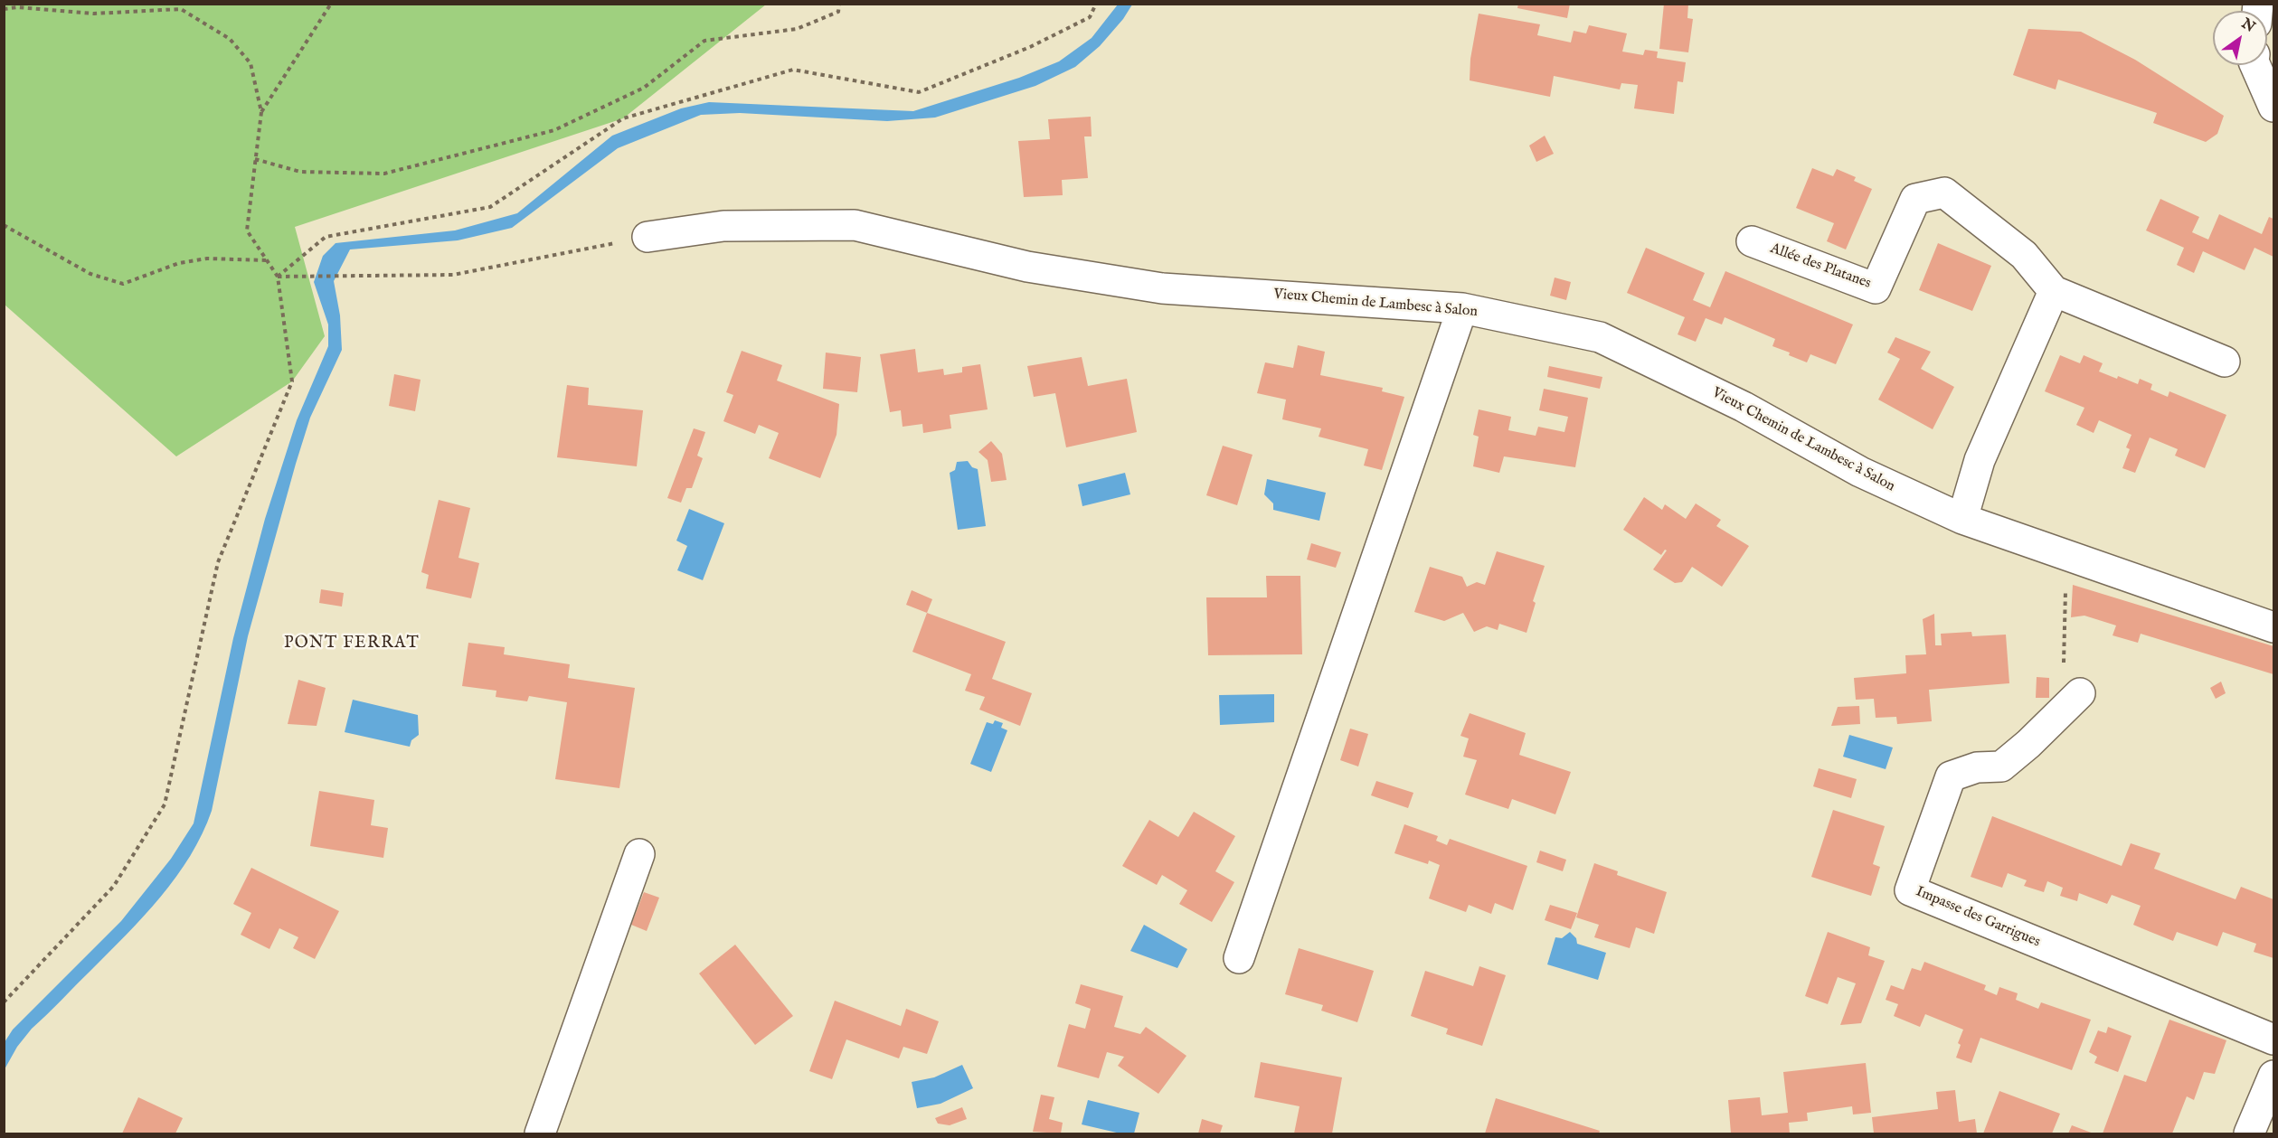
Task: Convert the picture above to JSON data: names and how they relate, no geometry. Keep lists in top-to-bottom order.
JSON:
{
  "streets": {
    "street": ["Allée des Platanes", "Vieux Chemin de Lambesc à Salon", "Impasse des Garrigues"]
  },
  "districts": ["PONT FERRAT"],
  "north": "top right"
}
